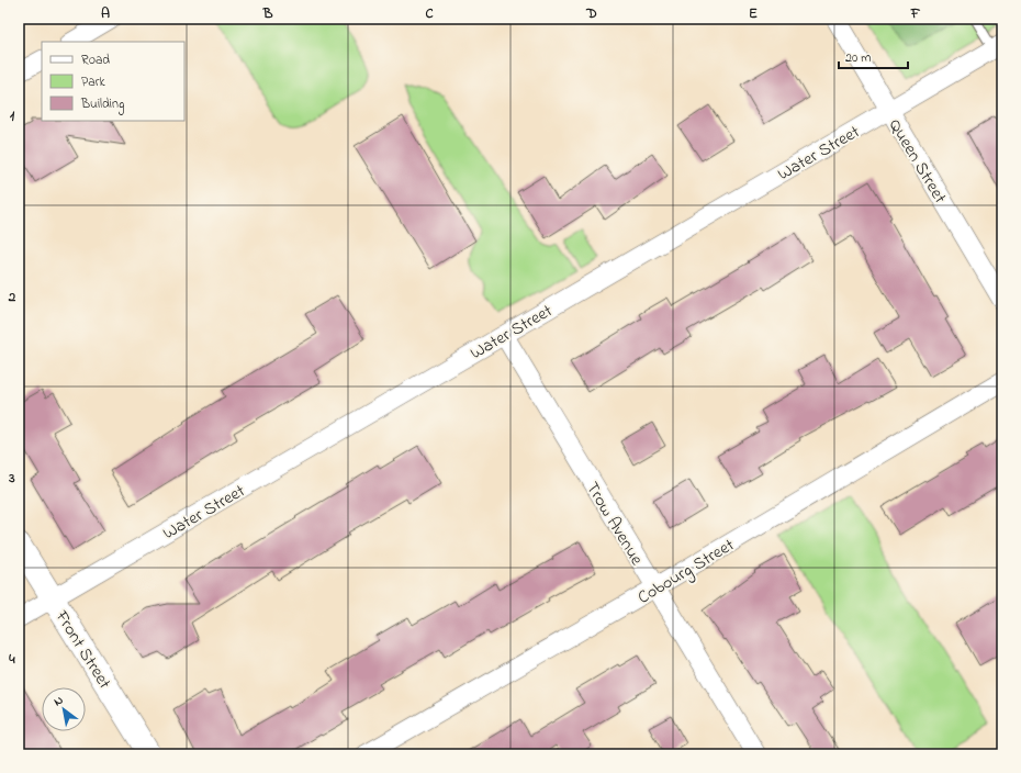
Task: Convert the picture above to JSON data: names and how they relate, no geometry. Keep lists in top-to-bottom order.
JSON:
{
  "streets": {
    "street": [
      "Water Street",
      "Queen Street",
      "Trow Avenue",
      "Cobourg Street",
      "Front Street"
    ]
  },
  "crossings": [
    ["Water Street", "Queen Street"],
    ["Water Street", "Trow Avenue"],
    ["Water Street", "Front Street"],
    ["Trow Avenue", "Cobourg Street"]
  ],
  "legend": ["Road", "Park", "Building"],
  "scale_bar": "20 m",
  "north": "top left",
  "grid": {
    "columns": [
      "A",
      "B",
      "C",
      "D",
      "E",
      "F"
    ],
    "rows": [
      "1",
      "2",
      "3",
      "4"
    ]
  }
}
